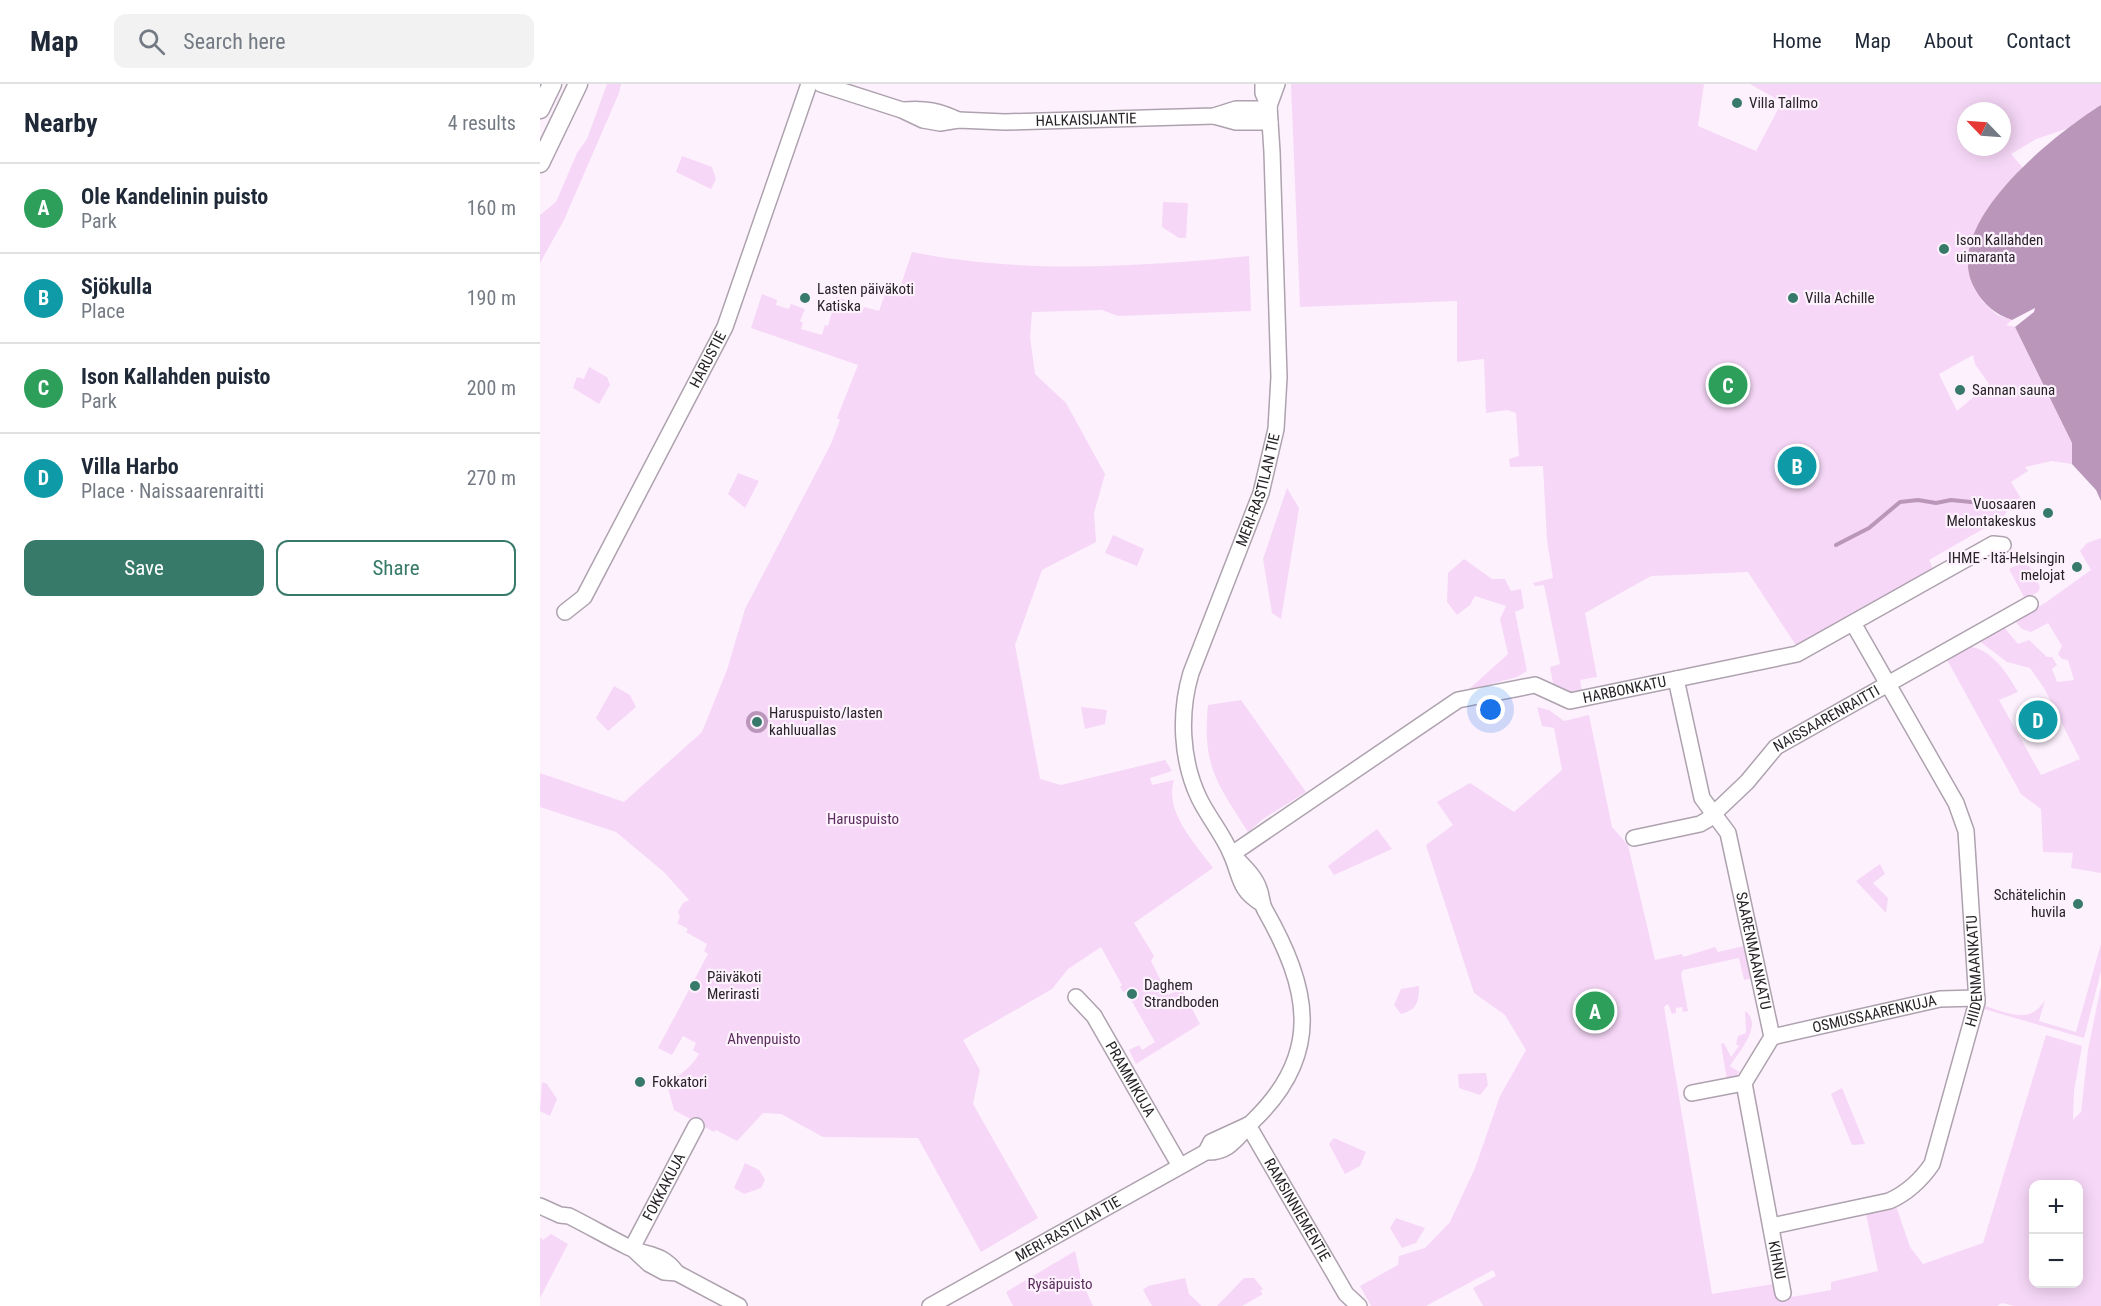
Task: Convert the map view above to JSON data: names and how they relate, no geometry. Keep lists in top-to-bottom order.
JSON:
{
  "streets": {
    "street": [
      "HALKAISIJANTIE",
      "HARUSTIE",
      "MERI-RASTILAN TIE",
      "HARBONKATU",
      "NAISSAARENRAITTI",
      "SAARENMAANKATU",
      "HIIDENMAANKATU",
      "OSMUSSAARENKUJA",
      "PRAMMIKUJA",
      "FOKKAKUJA",
      "RAMSINNIEMENTIE",
      "KIHNU"
    ]
  },
  "crossings": [
    ["HALKAISIJANTIE", "MERI-RASTILAN TIE"],
    ["MERI-RASTILAN TIE", "HARBONKATU"],
    ["MERI-RASTILAN TIE", "PRAMMIKUJA"],
    ["MERI-RASTILAN TIE", "RAMSINNIEMENTIE"],
    ["HARBONKATU", "SAARENMAANKATU"],
    ["HARBONKATU", "HIIDENMAANKATU"],
    ["NAISSAARENRAITTI", "SAARENMAANKATU"],
    ["NAISSAARENRAITTI", "HIIDENMAANKATU"],
    ["SAARENMAANKATU", "OSMUSSAARENKUJA"],
    ["HIIDENMAANKATU", "OSMUSSAARENKUJA"],
    ["HIIDENMAANKATU", "KIHNU"]
  ],
  "parks": ["Haruspuisto", "Ahvenpuisto", "Rysäpuisto"],
  "places": [
    "Villa Tallmo",
    "Ison Kallahden uimaranta",
    "Lasten päiväkoti Katiska",
    "Villa Achille",
    "Sannan sauna",
    "Vuosaaren Melontakeskus",
    "IHME - Itä-Helsingin melojat",
    "Haruspuisto/lasten kahluuallas",
    "Schätelichin huvila",
    "Päiväkoti Merirasti",
    "Daghem Strandboden",
    "Fokkatori"
  ],
  "north": "top left",
  "page": {
    "header": "Map",
    "search": "Search here",
    "nav": [
      "Home",
      "Map",
      "About",
      "Contact"
    ],
    "heading": ["Nearby", "4 results"],
    "list": [
      {
        "mark": "A",
        "name": "Ole Kandelinin puisto",
        "note": "Park",
        "value": "160 m"
      },
      {
        "mark": "B",
        "name": "Sjökulla",
        "note": "Place",
        "value": "190 m"
      },
      {
        "mark": "C",
        "name": "Ison Kallahden puisto",
        "note": "Park",
        "value": "200 m"
      },
      {
        "mark": "D",
        "name": "Villa Harbo",
        "note": "Place · Naissaarenraitti",
        "value": "270 m"
      }
    ],
    "pins": [
      "C",
      "B",
      "D",
      "A"
    ],
    "buttons": ["Save", "Share"],
    "map_buttons": ["+", "−"]
  }
}
